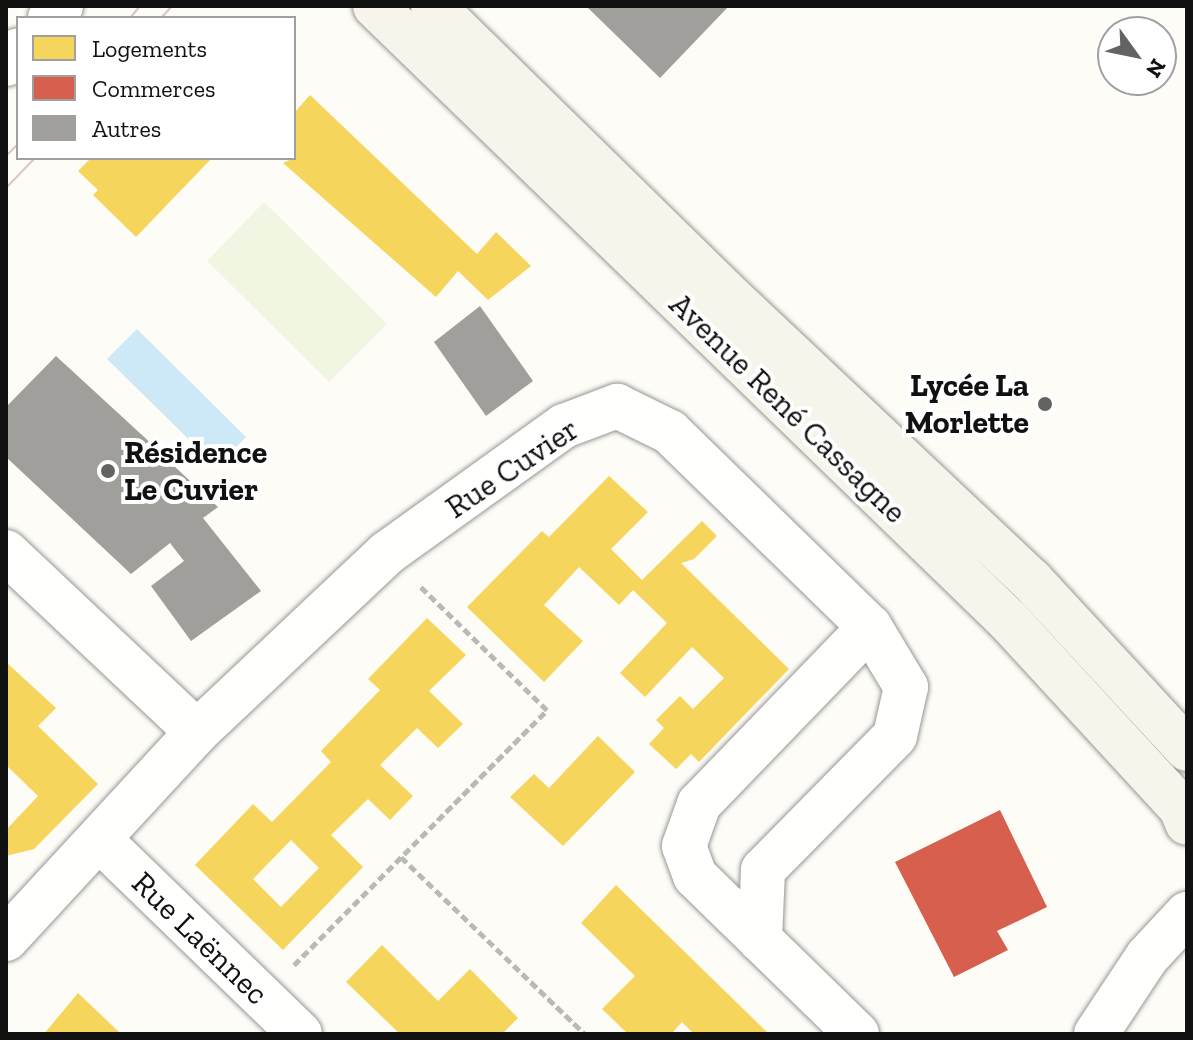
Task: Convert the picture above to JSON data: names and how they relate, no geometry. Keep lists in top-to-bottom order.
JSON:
{
  "streets": {
    "main road": ["Avenue René Cassagne"],
    "street": ["Rue Cuvier", "Rue Laënnec"]
  },
  "crossings": [
    ["Rue Cuvier", "Rue Laënnec"]
  ],
  "places": ["Lycée La Morlette", "Résidence Le Cuvier"],
  "legend": ["Logements", "Commerces", "Autres"],
  "north": "bottom right"
}
